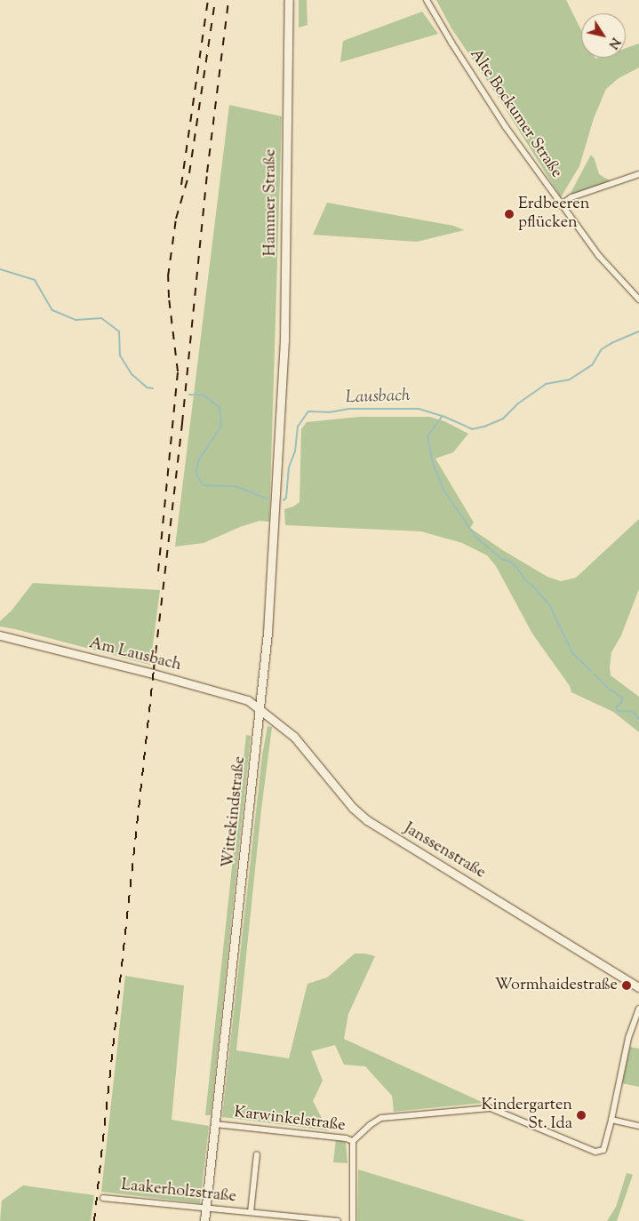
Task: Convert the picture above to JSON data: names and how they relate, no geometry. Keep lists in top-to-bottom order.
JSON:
{
  "streets": {
    "main road": [
      "Hammer Straße",
      "Am Lausbach",
      "Wittekindstraße",
      "Janssenstraße"
    ],
    "street": ["Alte Bockumer Straße", "Karwinkelstraße", "Laakerholzstraße"]
  },
  "crossings": [
    ["Hammer Straße", "Wittekindstraße"],
    ["Am Lausbach", "Wittekindstraße"],
    ["Am Lausbach", "Janssenstraße"],
    ["Wittekindstraße", "Janssenstraße"],
    ["Wittekindstraße", "Karwinkelstraße"],
    ["Wittekindstraße", "Laakerholzstraße"]
  ],
  "water": ["Lausbach"],
  "places": ["Erdbeeren pflücken", "Wormhaidestraße", "Kindergarten St. Ida"],
  "north": "bottom right"
}
